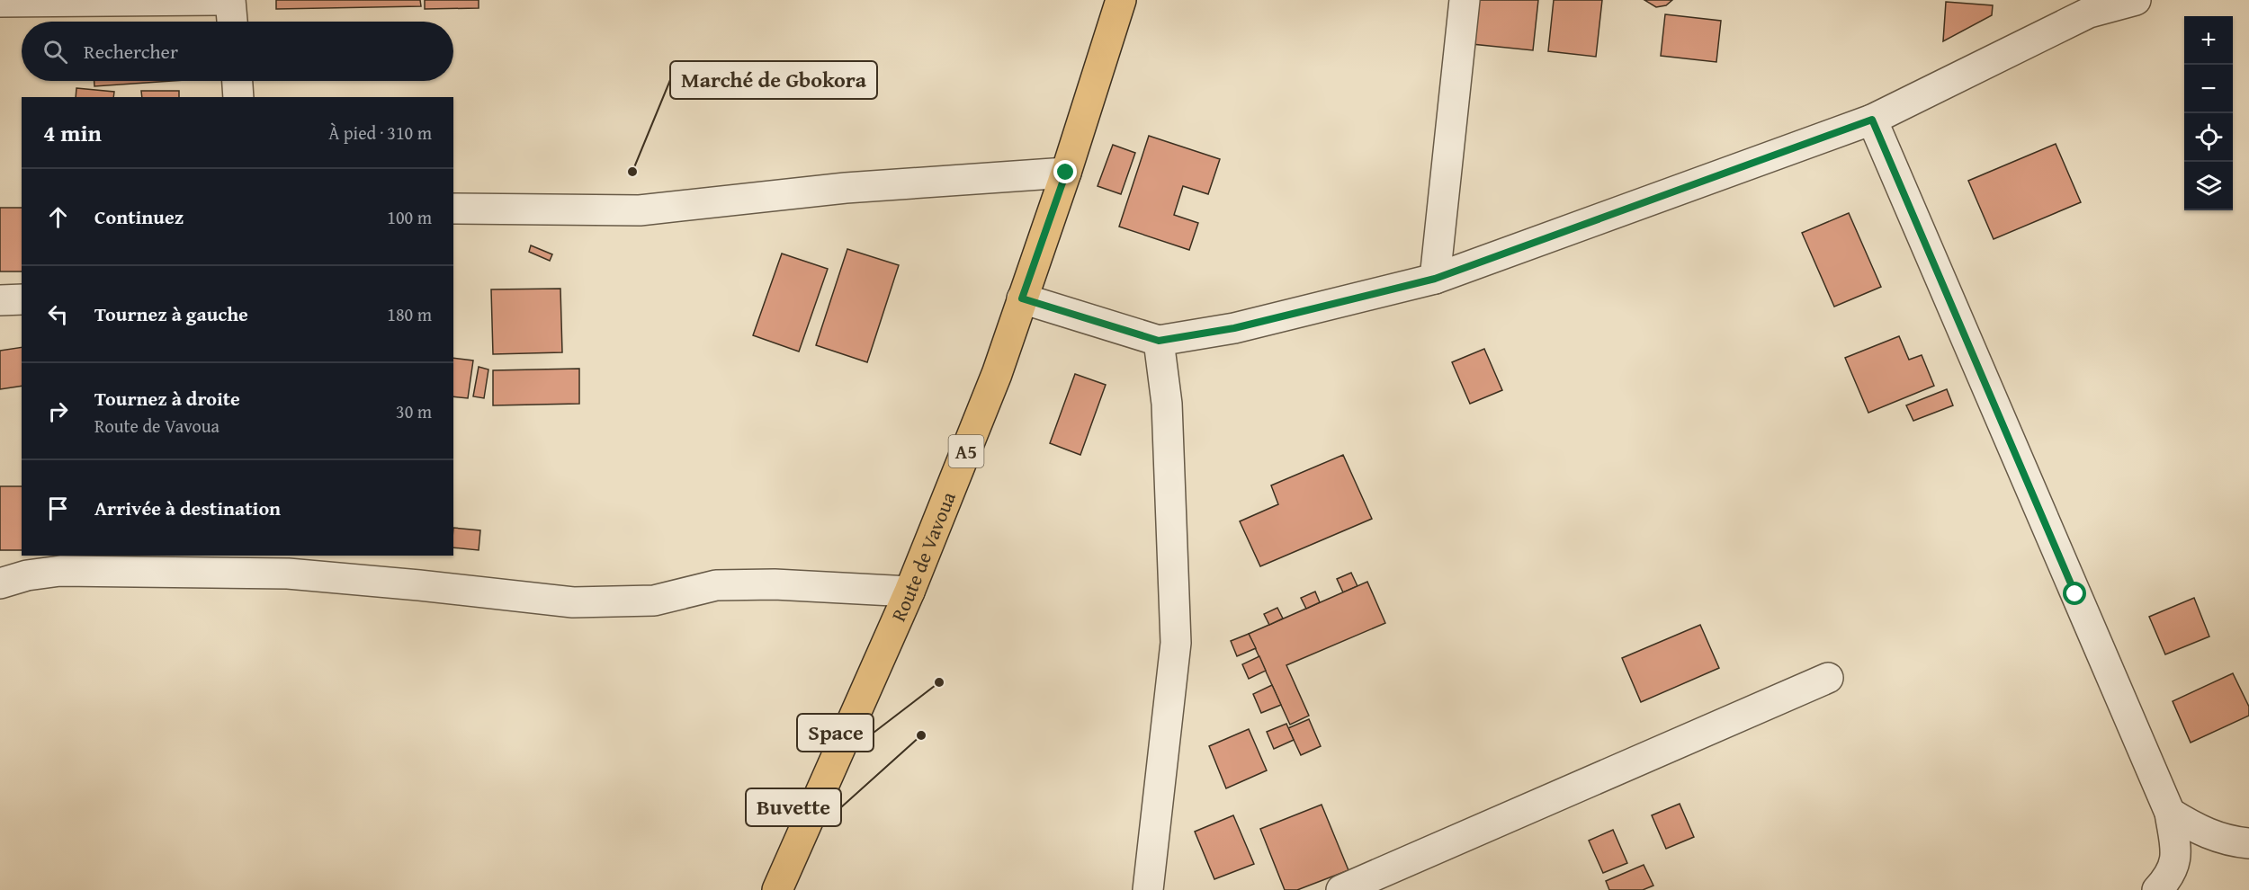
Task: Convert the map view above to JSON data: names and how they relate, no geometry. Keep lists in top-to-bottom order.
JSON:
{
  "streets": {
    "main road": ["A5", "Route de Vavoua"]
  },
  "places": ["Marché de Gbokora", "Space", "Buvette"],
  "page": {
    "map_buttons": ["+", "−"],
    "search": "Rechercher",
    "heading": ["4 min", "À pied · 310 m"],
    "list": [
      ["Continuez", "100 m"],
      ["Tournez à gauche", "180 m"],
      ["Tournez à droite", "Route de Vavoua", "30 m"],
      "Arrivée à destination"
    ]
  }
}
